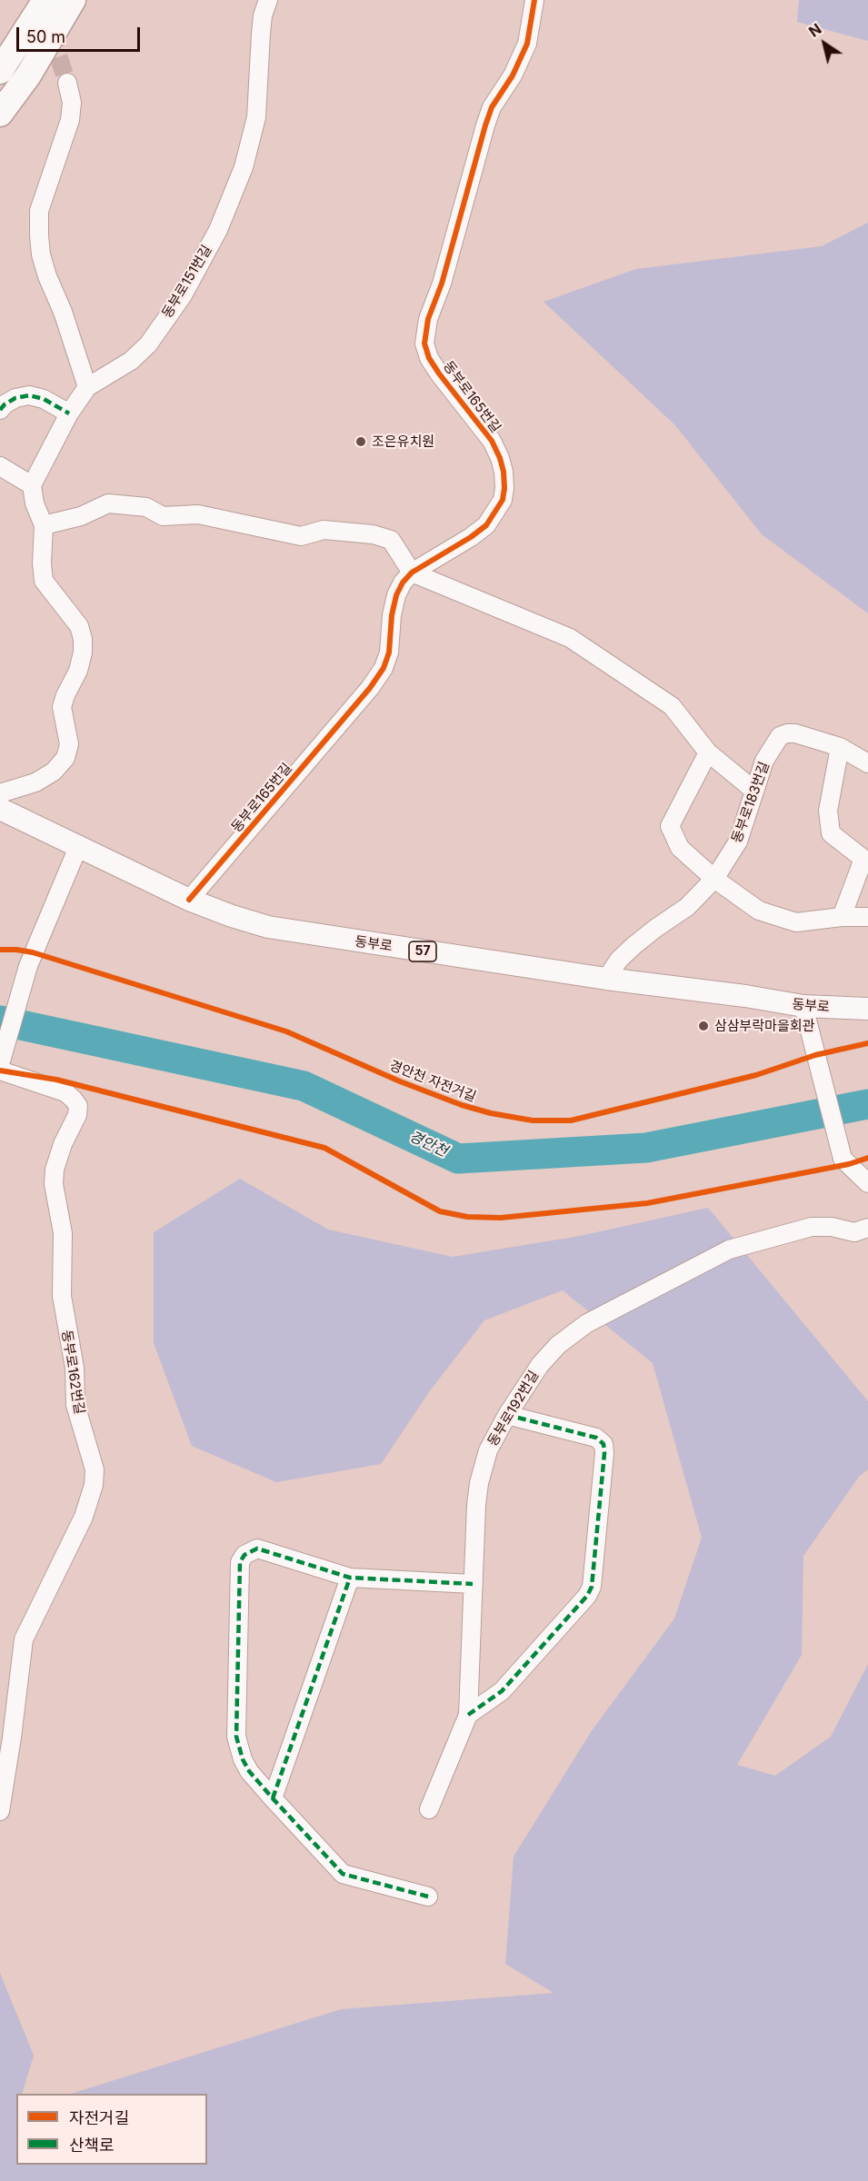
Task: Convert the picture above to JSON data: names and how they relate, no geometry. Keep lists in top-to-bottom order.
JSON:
{
  "streets": {
    "main road": ["동부로", "57"],
    "street": [
      "동부로151번길",
      "동부로165번길",
      "동부로183번길",
      "동부로162번길",
      "동부로192번길"
    ],
    "cycle path": ["경안천 자전거길"]
  },
  "crossings": [
    ["동부로165번길", "동부로"],
    ["동부로183번길", "동부로"]
  ],
  "water": ["경안천"],
  "places": ["조은유치원", "삼삼부락마을회관"],
  "legend": ["자전거길", "산책로"],
  "scale_bar": "50 m",
  "north": "top left"
}
